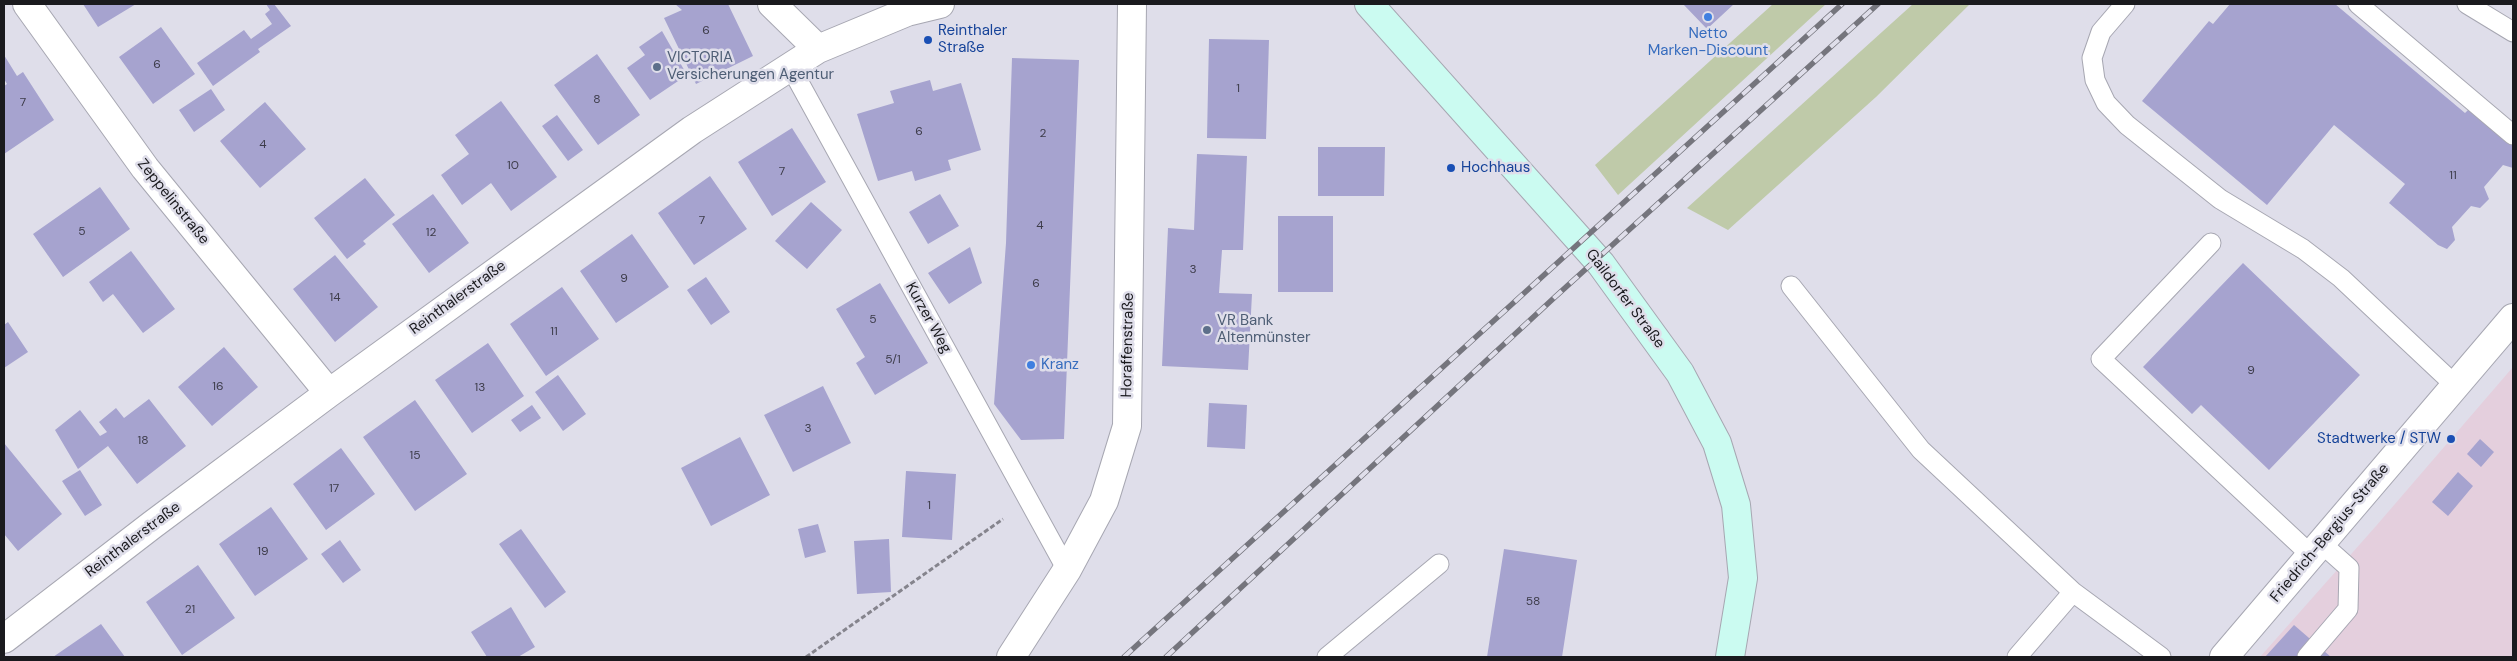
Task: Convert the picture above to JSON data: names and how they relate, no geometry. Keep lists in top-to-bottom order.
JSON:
{
  "streets": {
    "main road": ["Gaildorfer Straße"],
    "street": [
      "Zeppelinstraße",
      "Reinthalerstraße",
      "Horaffenstraße",
      "Friedrich-Bergius-Straße"
    ],
    "lane": ["Kurzer Weg"]
  },
  "crossings": [
    ["Zeppelinstraße", "Reinthalerstraße"],
    ["Reinthalerstraße", "Kurzer Weg"],
    ["Kurzer Weg", "Horaffenstraße"]
  ],
  "places": [
    "Netto Marken-Discount",
    "Reinthaler Straße",
    "VICTORIA Versicherungen Agentur",
    "Hochhaus",
    "VR Bank Altenmünster",
    "Kranz",
    "Stadtwerke / STW"
  ],
  "house_numbers": [
    "6",
    "6",
    "1",
    "8",
    "7",
    "6",
    "2",
    "4",
    "10",
    "7",
    "11",
    "7",
    "4",
    "5",
    "12",
    "3",
    "9",
    "6",
    "14",
    "5",
    "11",
    "5/1",
    "9",
    "16",
    "13",
    "3",
    "18",
    "15",
    "17",
    "1",
    "19",
    "58",
    "21"
  ]
}
